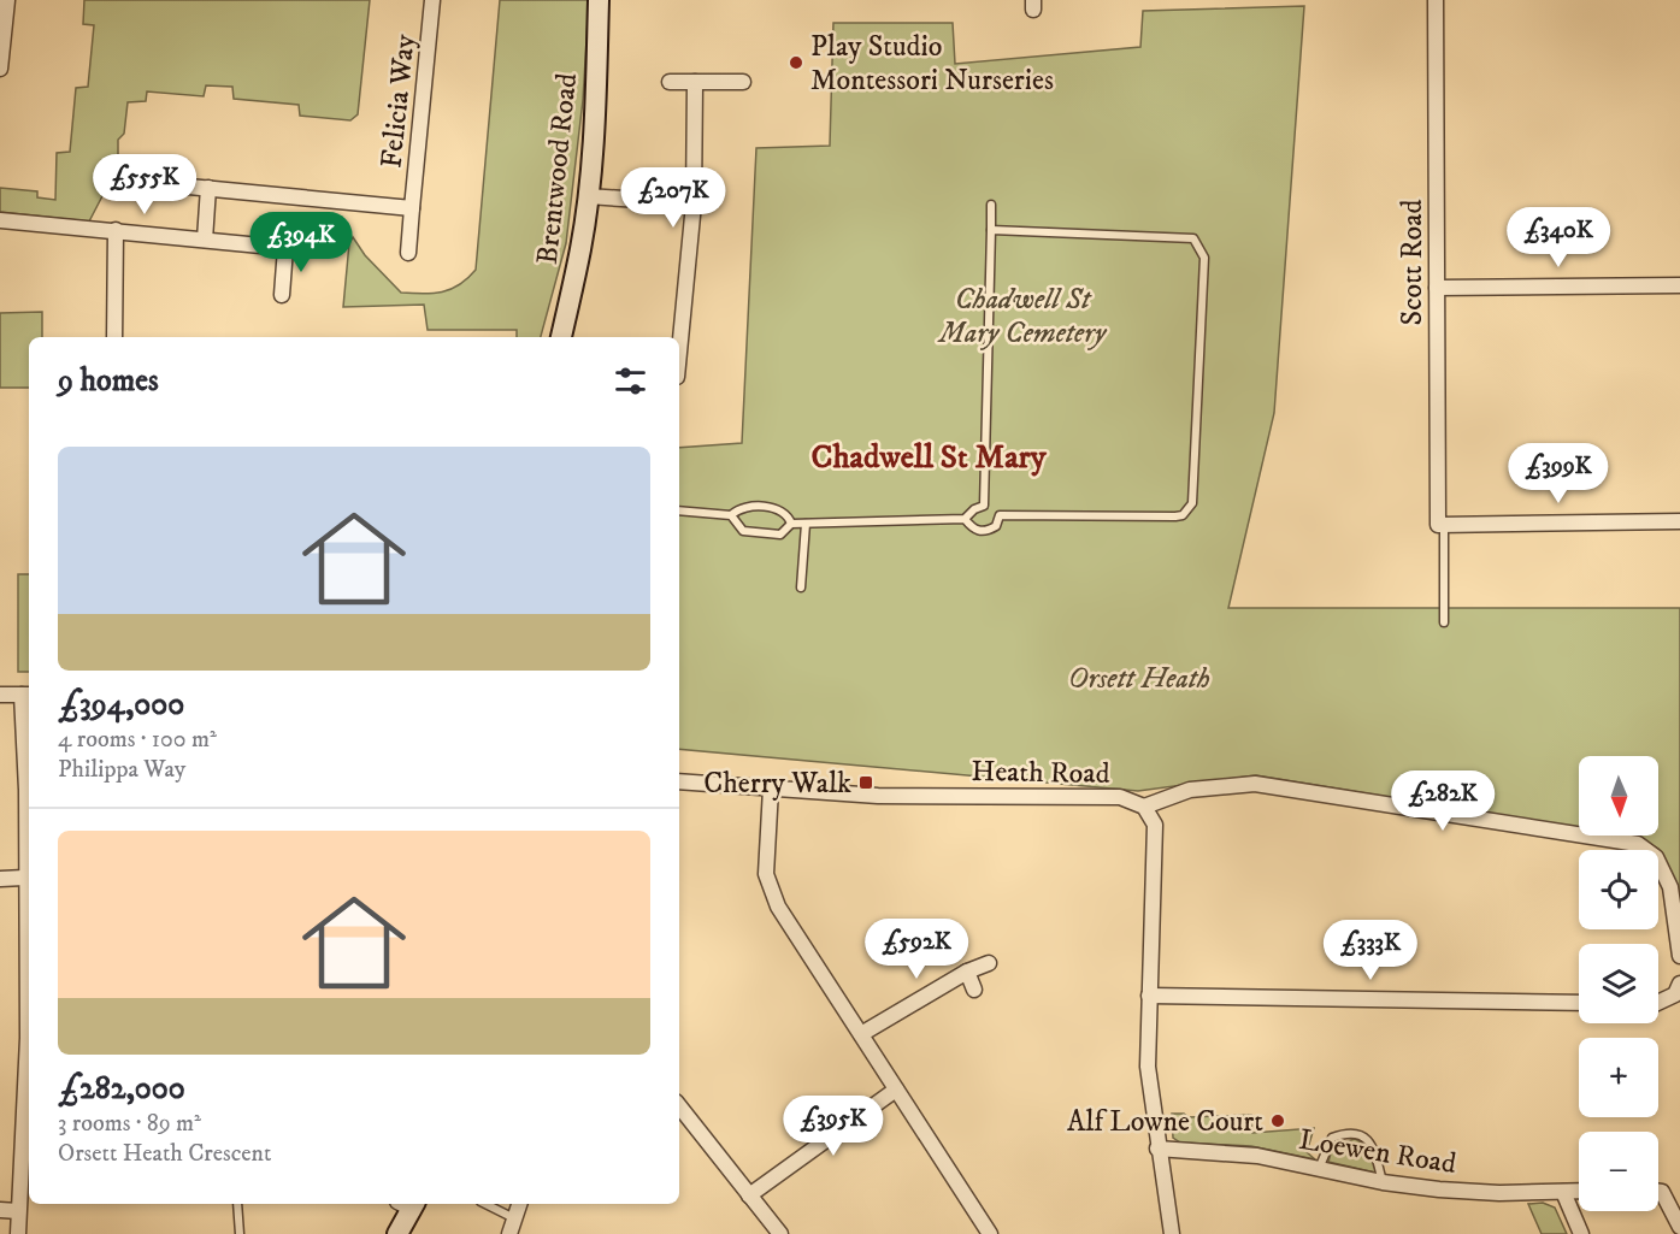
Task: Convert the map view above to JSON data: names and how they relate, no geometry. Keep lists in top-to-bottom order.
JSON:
{
  "streets": {
    "street": [
      "Felicia Way",
      "Brentwood Road",
      "Scott Road",
      "Heath Road",
      "Loewen Road"
    ]
  },
  "crossings": [
    ["Heath Road", "Loewen Road"]
  ],
  "districts": ["Chadwell St Mary"],
  "parks": ["Chadwell St Mary Cemetery", "Orsett Heath"],
  "places": {
    "other": ["Play Studio Montessori Nurseries", "Alf Lowne Court"],
    "transit": ["Cherry Walk"]
  },
  "north": "bottom",
  "page": {
    "price": [
      "£555K",
      "£207K",
      "£340K",
      "£394K",
      "£399K",
      "£282K",
      "£592K",
      "£333K",
      "£395K"
    ],
    "heading": "9 homes",
    "list": [
      {
        "name": "£394,000",
        "note": "4 rooms · 100 m² · Philippa Way"
      },
      {
        "name": "£282,000",
        "note": "3 rooms · 89 m² · Orsett Heath Crescent"
      }
    ],
    "map_buttons": ["+", "−"]
  }
}
